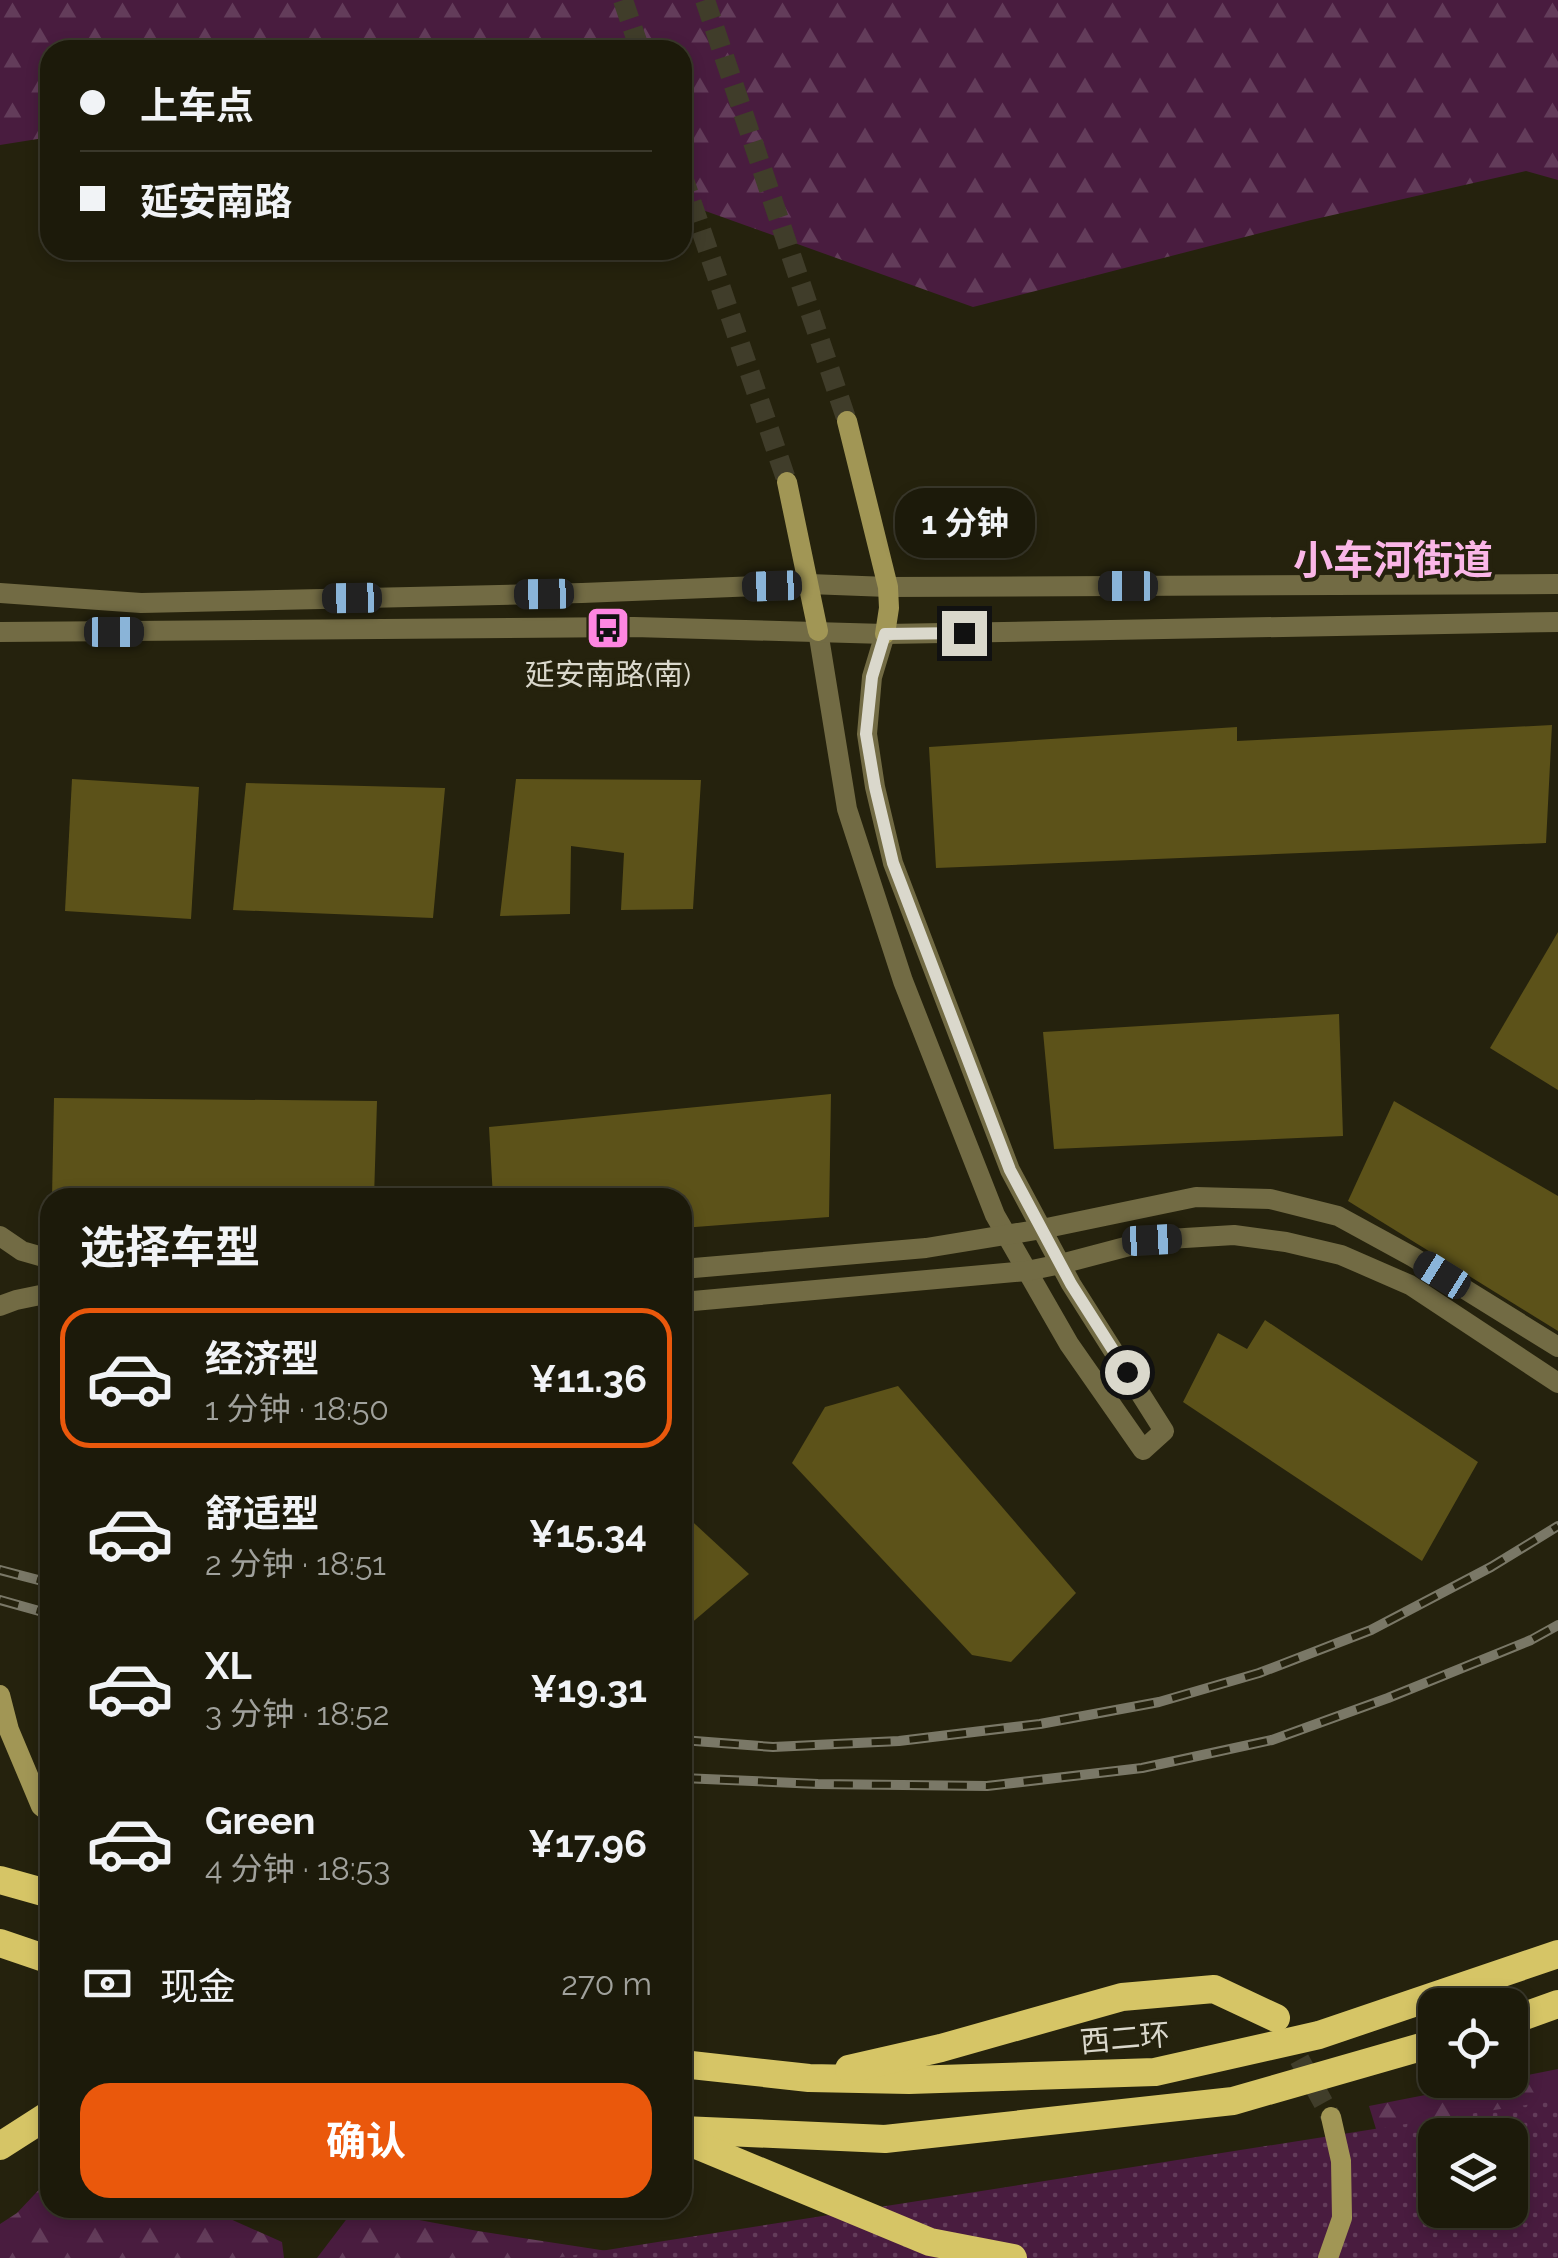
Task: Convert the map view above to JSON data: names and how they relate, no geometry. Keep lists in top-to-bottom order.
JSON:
{
  "streets": {
    "highway": ["西二环"]
  },
  "districts": ["小车河街道"],
  "places": {
    "bus stop": ["延安南路(南)"]
  },
  "page": {
    "banner": ["上车点", "延安南路"],
    "bubble": "1 分钟",
    "heading": "选择车型",
    "list": [
      {
        "name": "经济型",
        "note": "1 分钟 · 18:50",
        "value": "¥11.36"
      },
      {
        "name": "舒适型",
        "note": "2 分钟 · 18:51",
        "value": "¥15.34"
      },
      {
        "name": "XL",
        "note": "3 分钟 · 18:52",
        "value": "¥19.31"
      },
      {
        "name": "Green",
        "note": "4 分钟 · 18:53",
        "value": "¥17.96"
      }
    ],
    "pay": ["现金", "270 m"],
    "buttons": "确认"
  }
}
